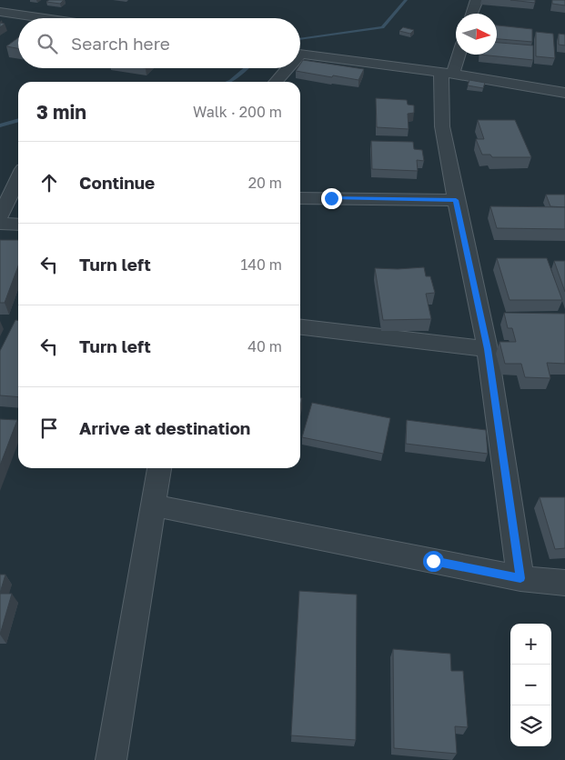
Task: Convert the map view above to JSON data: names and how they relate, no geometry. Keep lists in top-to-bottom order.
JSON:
{
  "north": "right",
  "page": {
    "search": "Search here",
    "heading": ["3 min", "Walk · 200 m"],
    "list": [
      ["Continue", "20 m"],
      ["Turn left", "140 m"],
      ["Turn left", "40 m"],
      "Arrive at destination"
    ],
    "map_buttons": ["+", "−"]
  }
}
